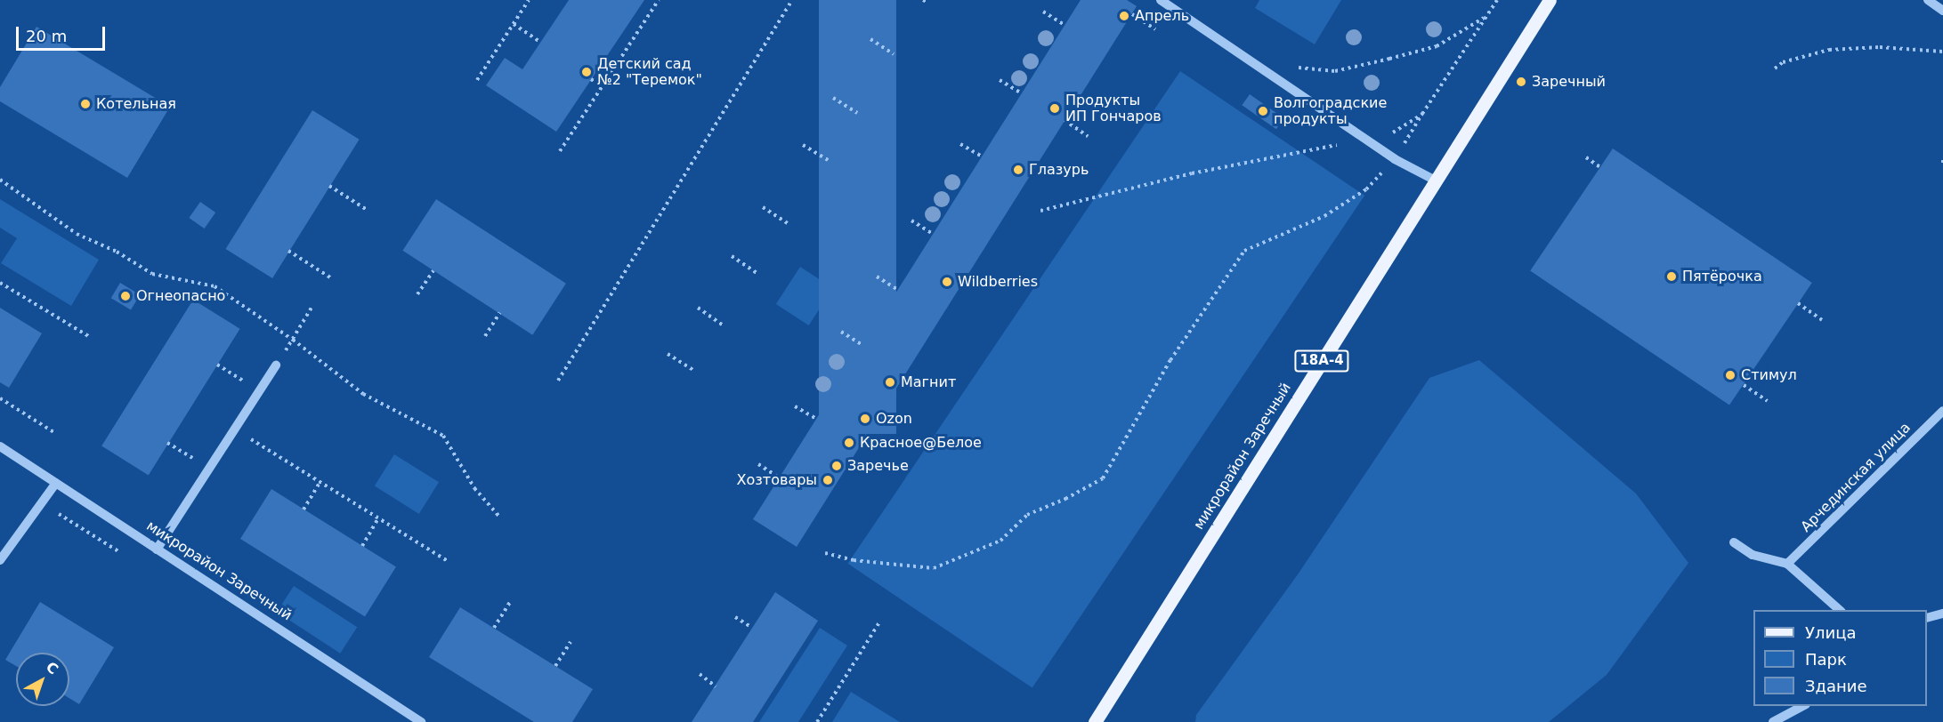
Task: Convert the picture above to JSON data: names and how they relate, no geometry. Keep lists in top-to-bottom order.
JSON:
{
  "streets": {
    "main road": ["18А-4", "микрорайон Заречный"],
    "street": ["Арчединская улица"]
  },
  "places": [
    "Апрель",
    "Детский сад №2 \"Теремок\"",
    "Заречный",
    "Котельная",
    "Продукты ИП Гончаров",
    "Волгоградские продукты",
    "Глазурь",
    "Пятёрочка",
    "Wildberries",
    "Огнеопасно",
    "Стимул",
    "Магнит",
    "Ozon",
    "Красное@Белое",
    "Заречье",
    "Хозтовары"
  ],
  "legend": ["Улица", "Парк", "Здание"],
  "scale_bar": "20 m",
  "north": "top right"
}
